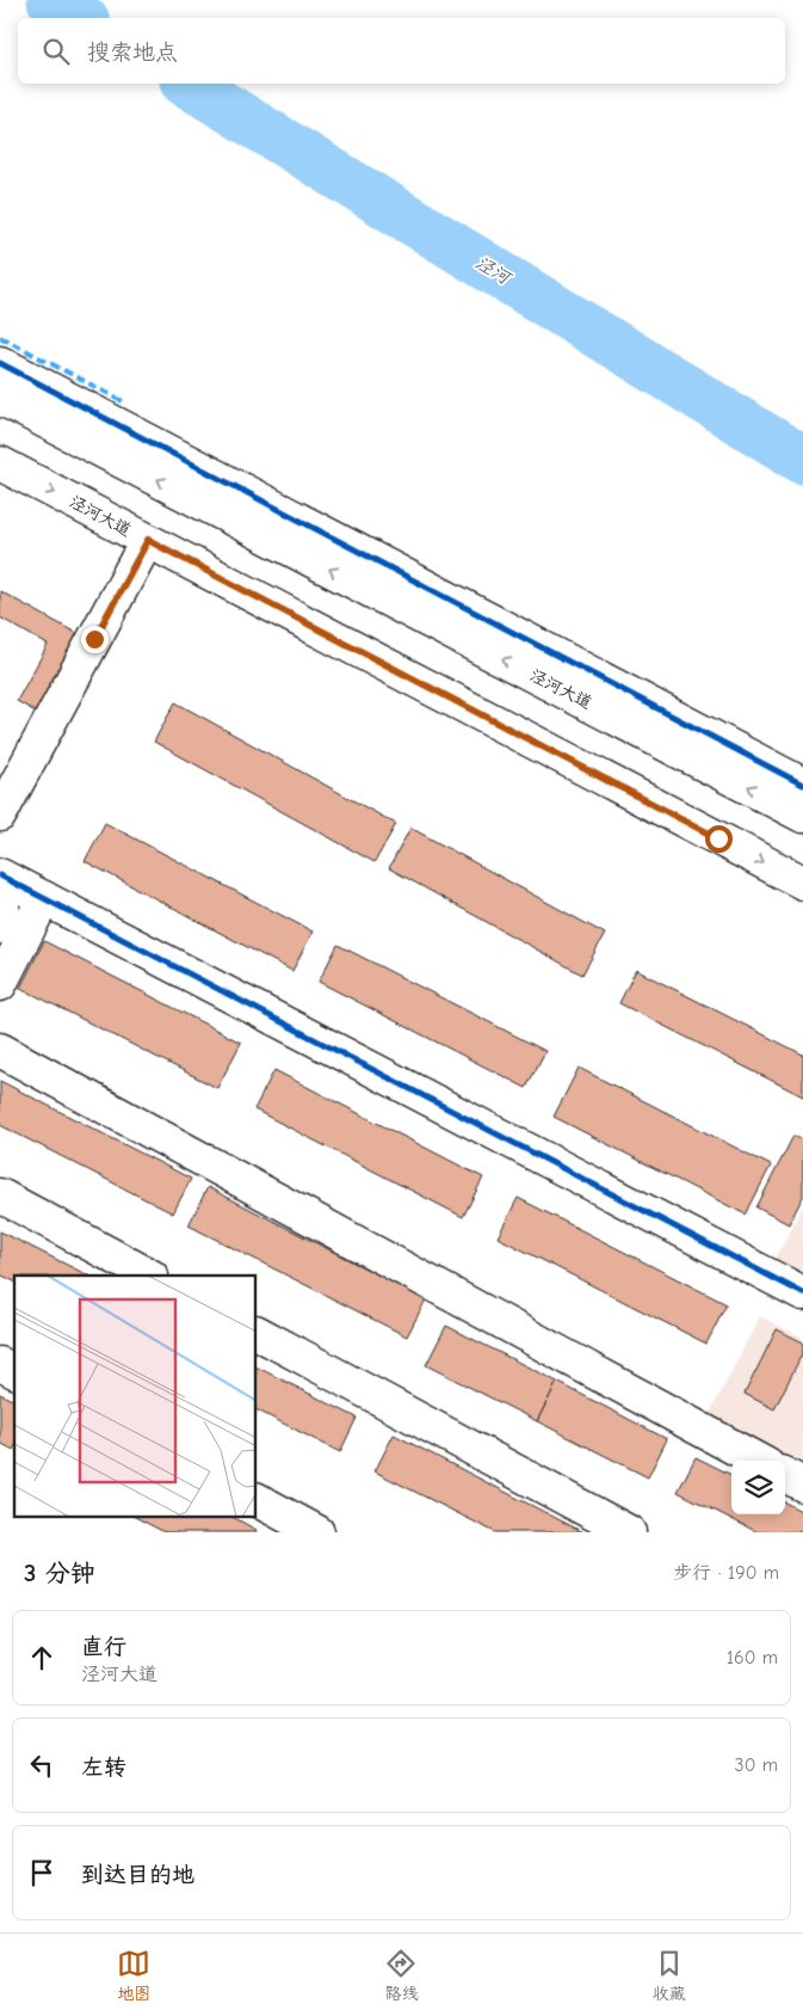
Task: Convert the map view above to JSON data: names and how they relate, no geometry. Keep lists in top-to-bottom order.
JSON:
{
  "streets": {
    "street": ["泾河大道"]
  },
  "water": ["泾河"],
  "page": {
    "search": "搜索地点",
    "heading": ["3 分钟", "步行 · 190 m"],
    "list": [
      ["直行", "泾河大道", "160 m"],
      ["左转", "30 m"],
      "到达目的地"
    ],
    "nav": ["地图", "路线", "收藏"]
  }
}
